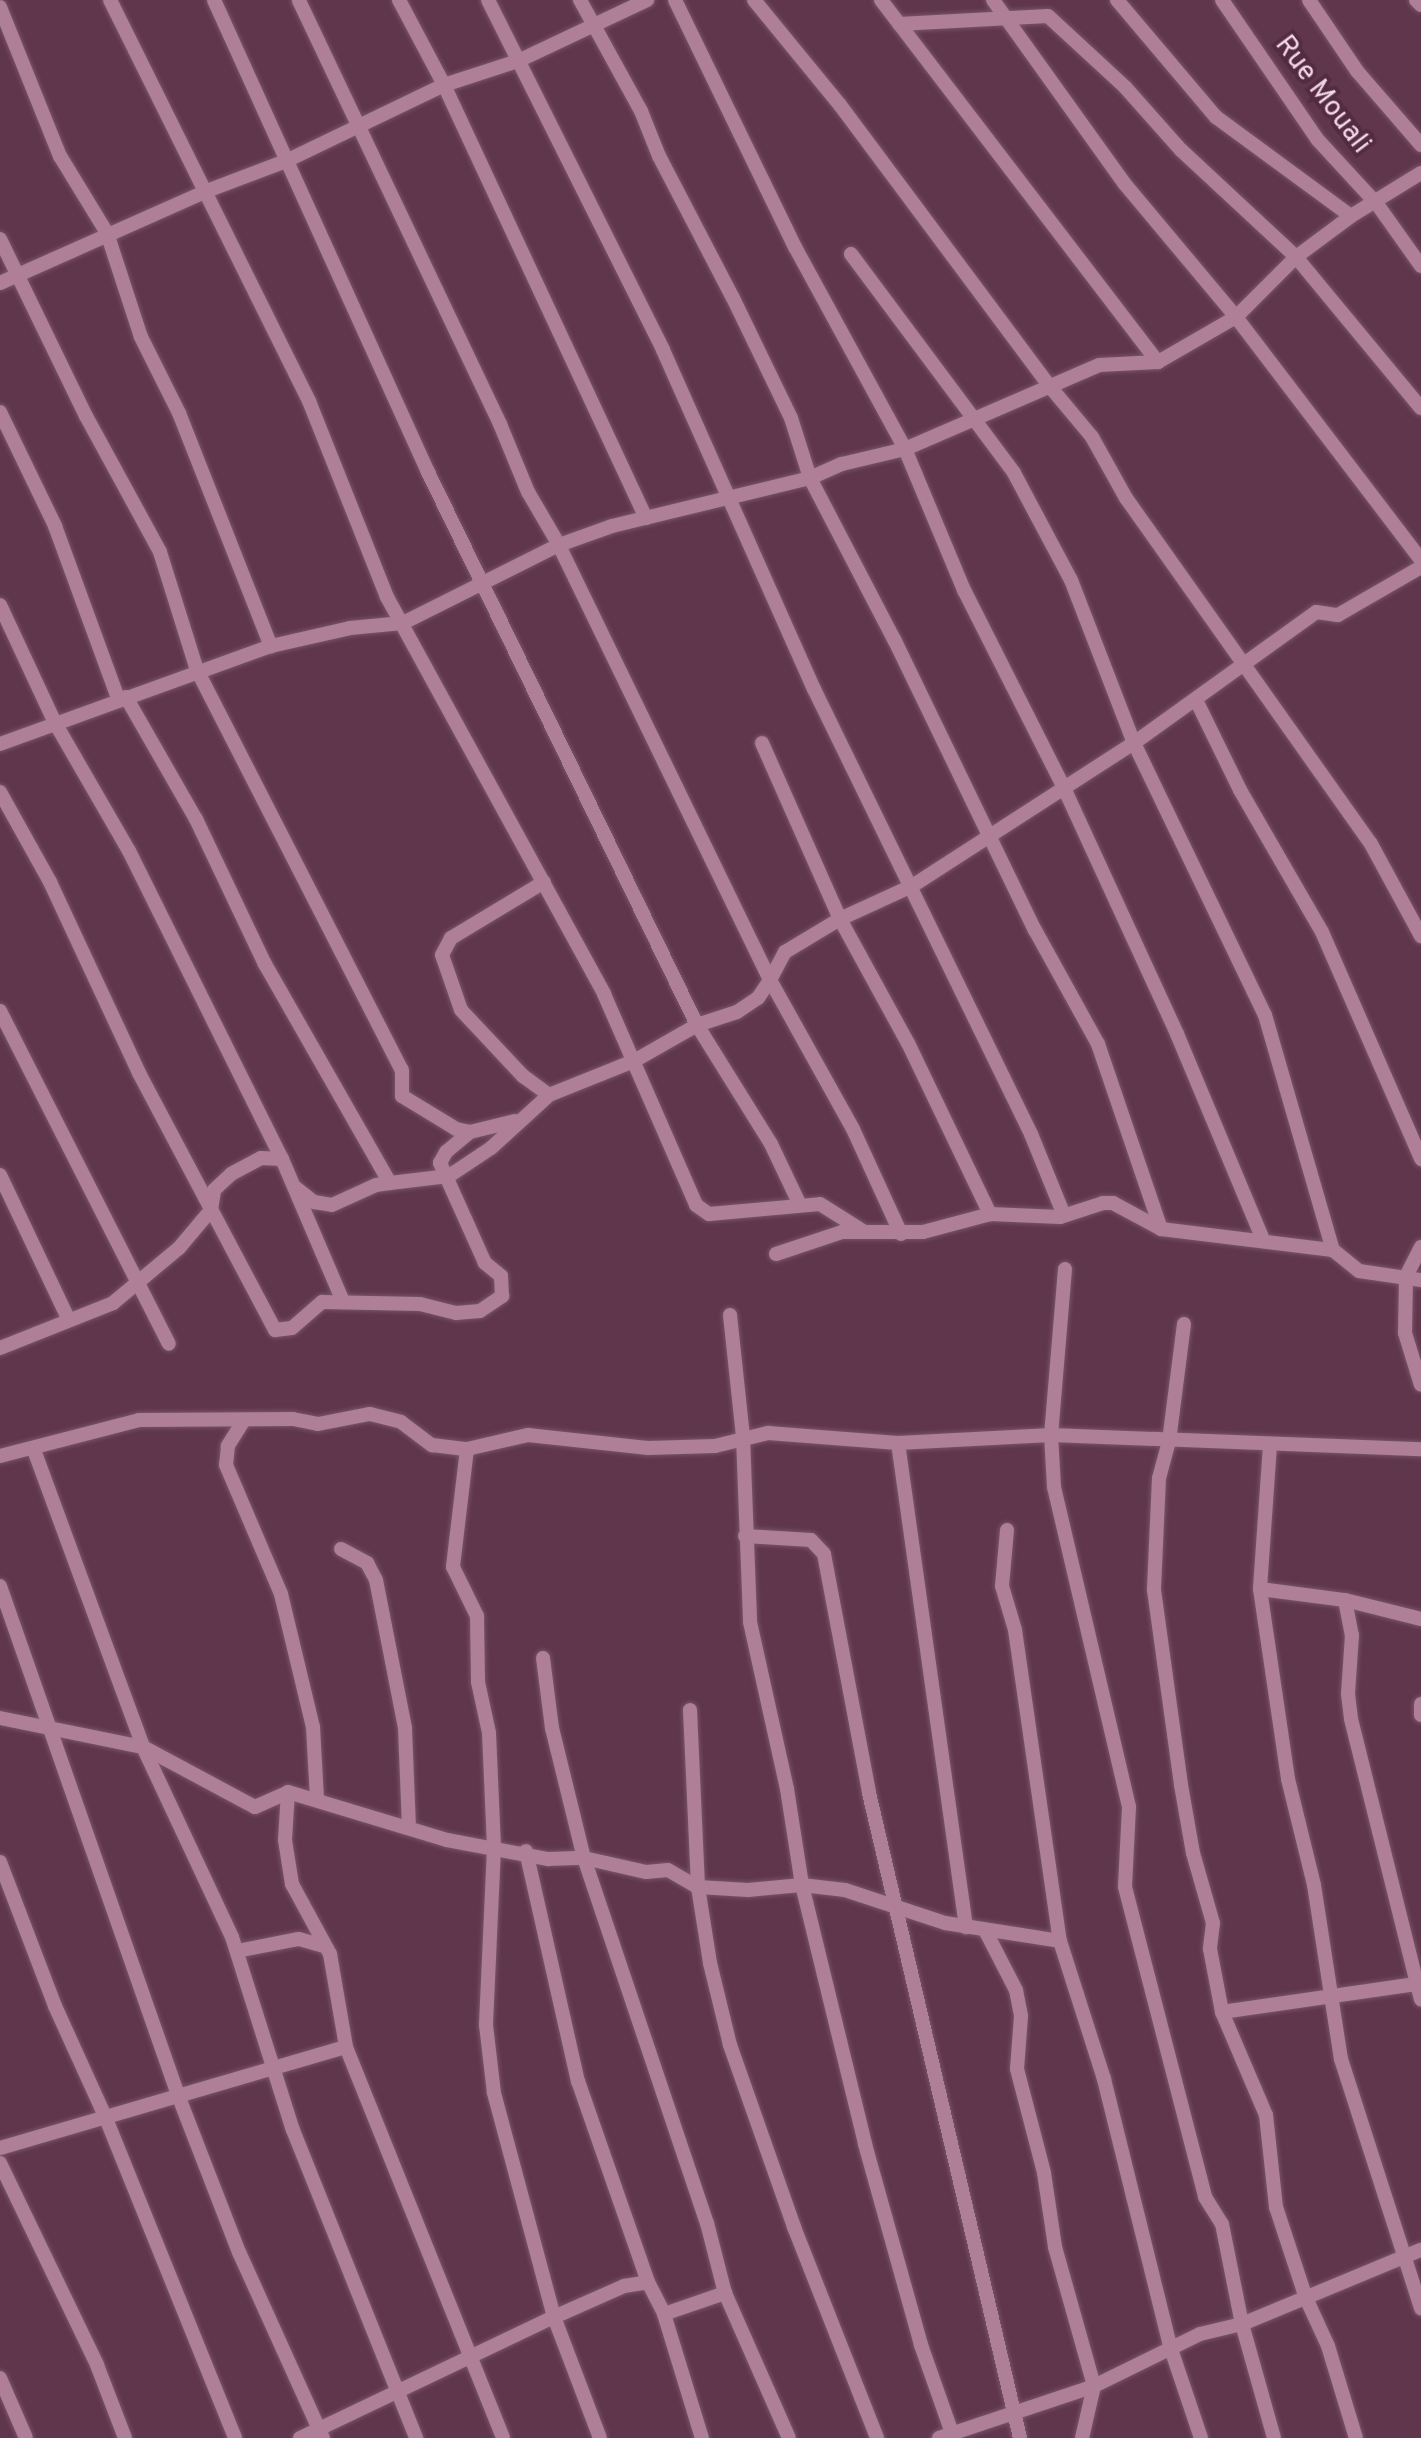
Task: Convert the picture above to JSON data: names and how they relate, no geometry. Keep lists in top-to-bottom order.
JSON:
{
  "streets": {
    "street": ["Rue Mouali"]
  }
}
